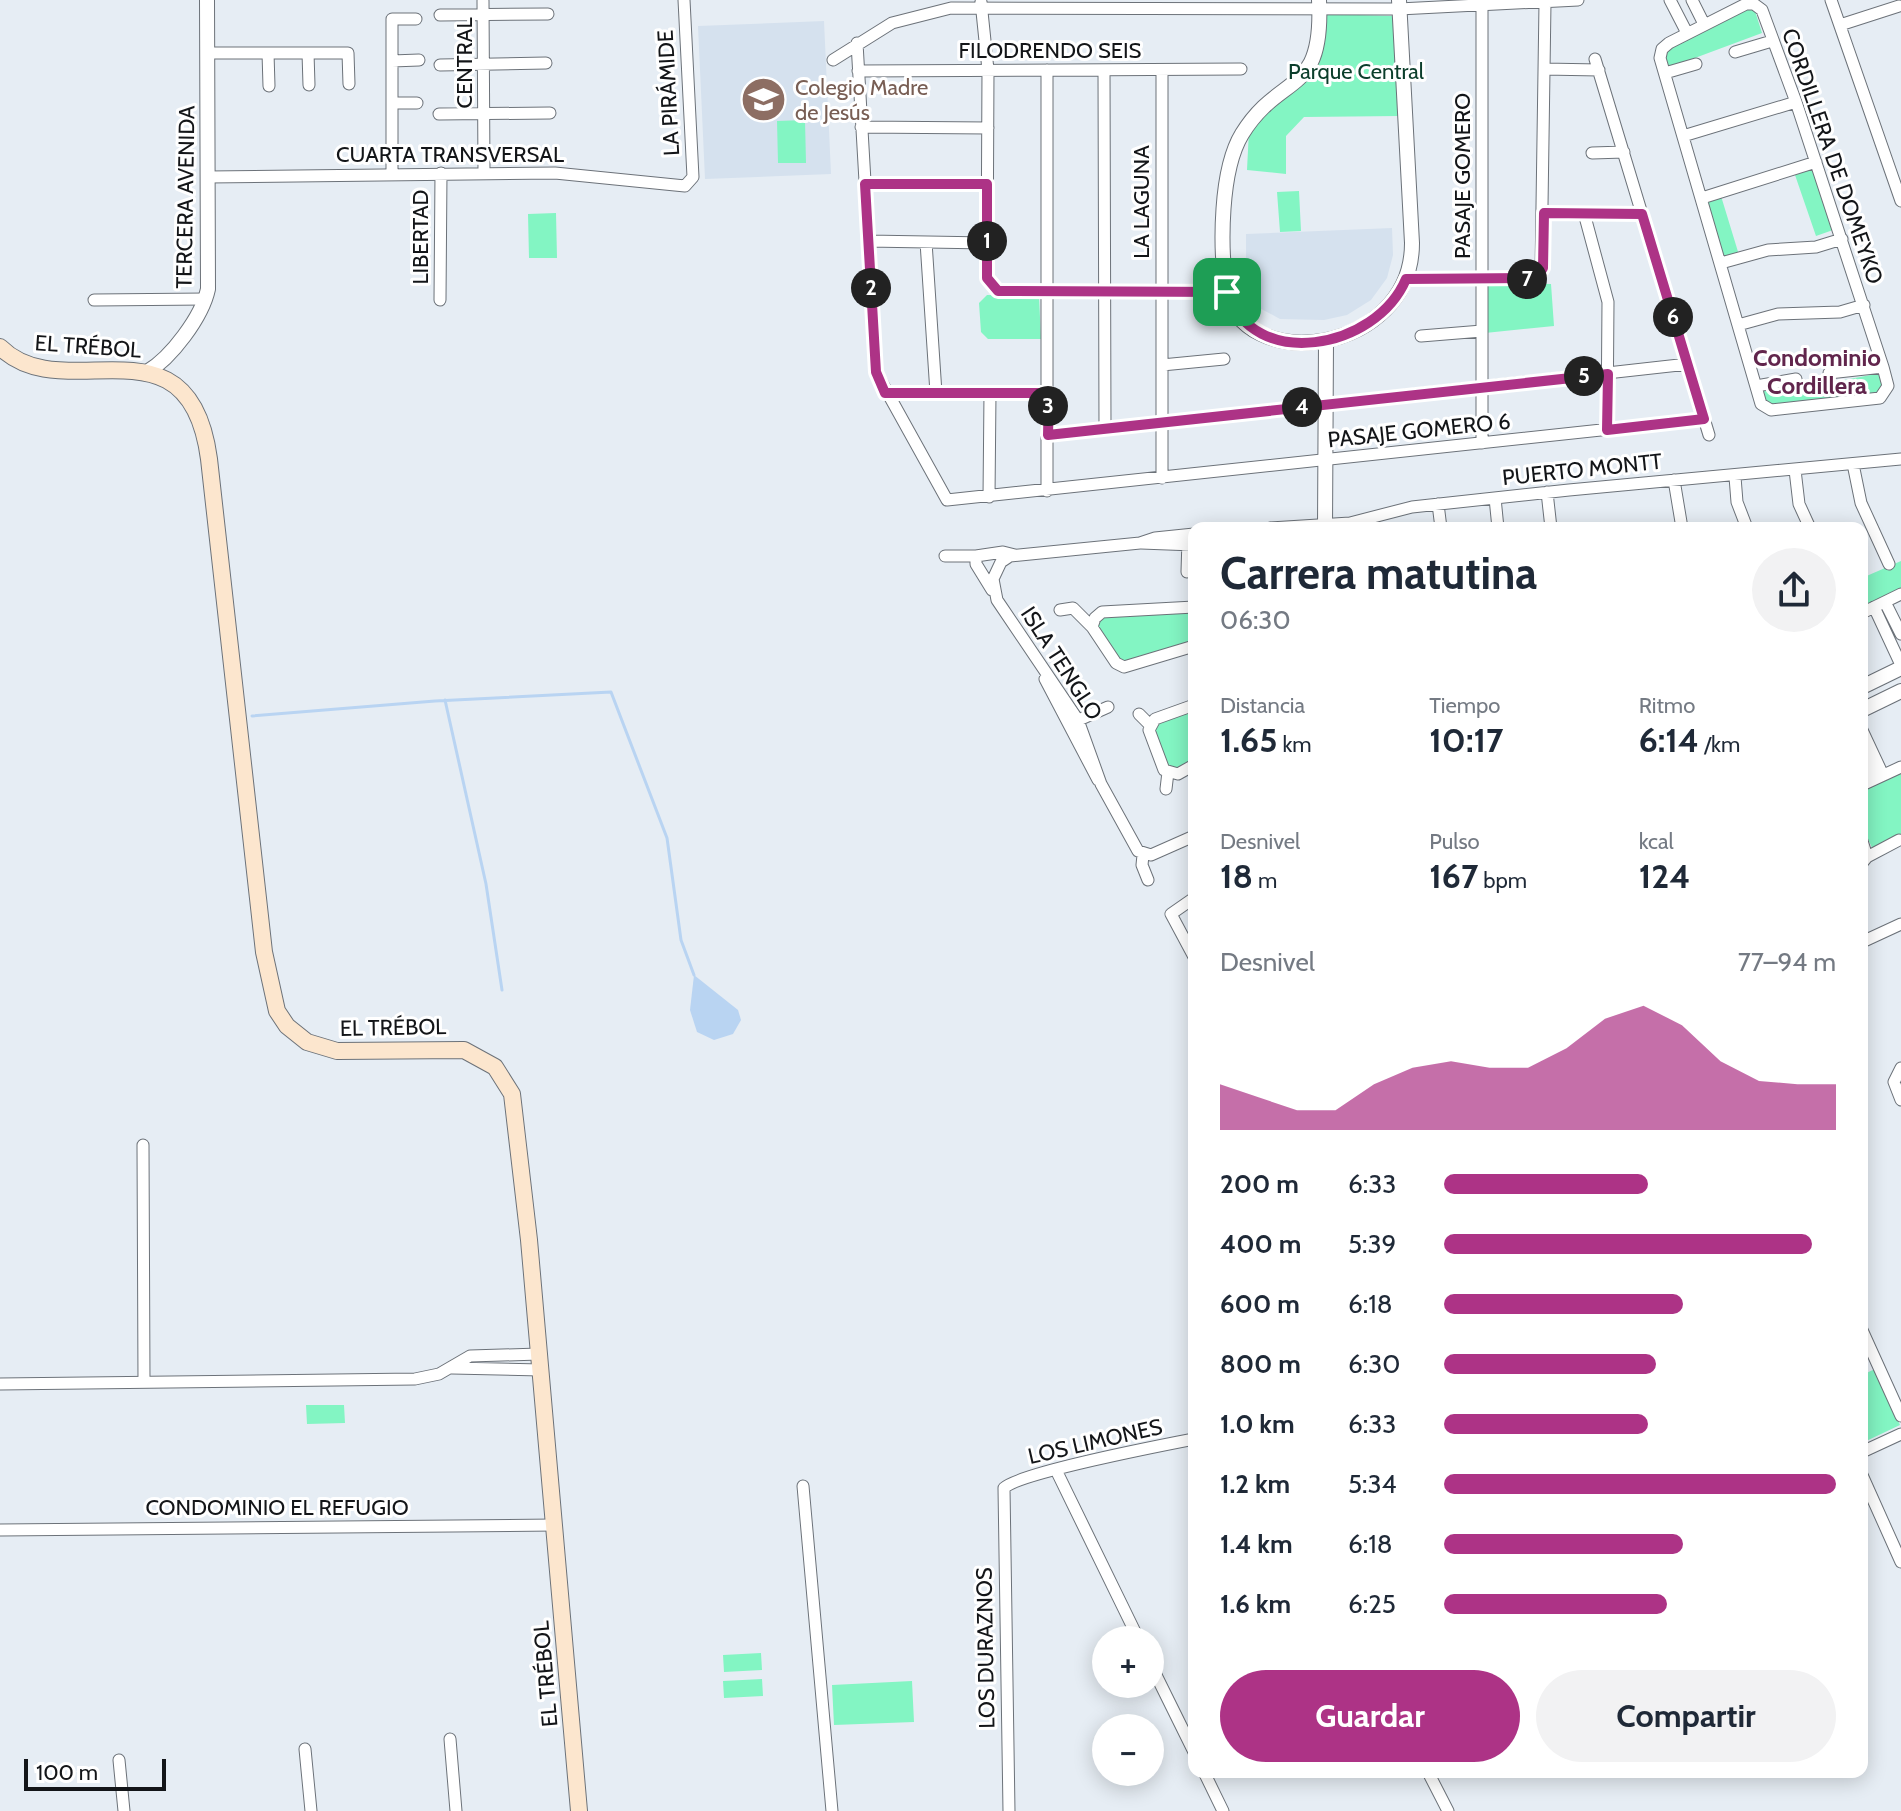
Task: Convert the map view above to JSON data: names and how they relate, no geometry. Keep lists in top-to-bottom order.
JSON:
{
  "streets": {
    "main road": ["EL TRÉBOL"],
    "street": [
      "FILODRENDO SEIS",
      "CENTRAL",
      "LA PIRÁMIDE",
      "CUARTA TRANSVERSAL",
      "CORDILLERA DE DOMEYKO",
      "PASAJE GOMERO",
      "TERCERA AVENIDA",
      "LA LAGUNA",
      "LIBERTAD",
      "PASAJE GOMERO 6",
      "PUERTO MONTT",
      "ISLA TENGLO",
      "LOS LIMONES",
      "CONDOMINIO EL REFUGIO",
      "LOS DURAZNOS"
    ]
  },
  "crossings": [
    ["FILODRENDO SEIS", "LA LAGUNA"],
    ["CENTRAL", "CUARTA TRANSVERSAL"],
    ["LA PIRÁMIDE", "CUARTA TRANSVERSAL"],
    ["CUARTA TRANSVERSAL", "TERCERA AVENIDA"],
    ["CUARTA TRANSVERSAL", "LIBERTAD"],
    ["PASAJE GOMERO", "PASAJE GOMERO 6"],
    ["TERCERA AVENIDA", "EL TRÉBOL"],
    ["LA LAGUNA", "PASAJE GOMERO 6"],
    ["EL TRÉBOL", "CONDOMINIO EL REFUGIO"],
    ["LOS LIMONES", "LOS DURAZNOS"]
  ],
  "districts": ["Condominio Cordillera"],
  "parks": ["Parque Central"],
  "places": {
    "school or university": ["Colegio Madre de Jesús"]
  },
  "scale_bar": "100 m",
  "page": {
    "pins": [
      "1",
      "7",
      "2",
      "6",
      "5",
      "3",
      "4"
    ],
    "heading": ["Carrera matutina", "06:30"],
    "stats": [
      ["Distancia", "1.65 km"],
      ["Tiempo", "10:17"],
      ["Ritmo", "6:14 /km"],
      ["Desnivel", "18 m"],
      ["Pulso", "167 bpm"],
      ["kcal", "124"]
    ],
    "chart": ["Desnivel", "77–94 m"],
    "list": [
      {
        "name": "200 m",
        "note": "6:33"
      },
      {
        "name": "400 m",
        "note": "5:39"
      },
      {
        "name": "600 m",
        "note": "6:18"
      },
      {
        "name": "800 m",
        "note": "6:30"
      },
      {
        "name": "1.0 km",
        "note": "6:33"
      },
      {
        "name": "1.2 km",
        "note": "5:34"
      },
      {
        "name": "1.4 km",
        "note": "6:18"
      },
      {
        "name": "1.6 km",
        "note": "6:25"
      }
    ],
    "map_buttons": ["+", "−"],
    "buttons": ["Guardar", "Compartir"],
    "scale": "100 m"
  }
}
